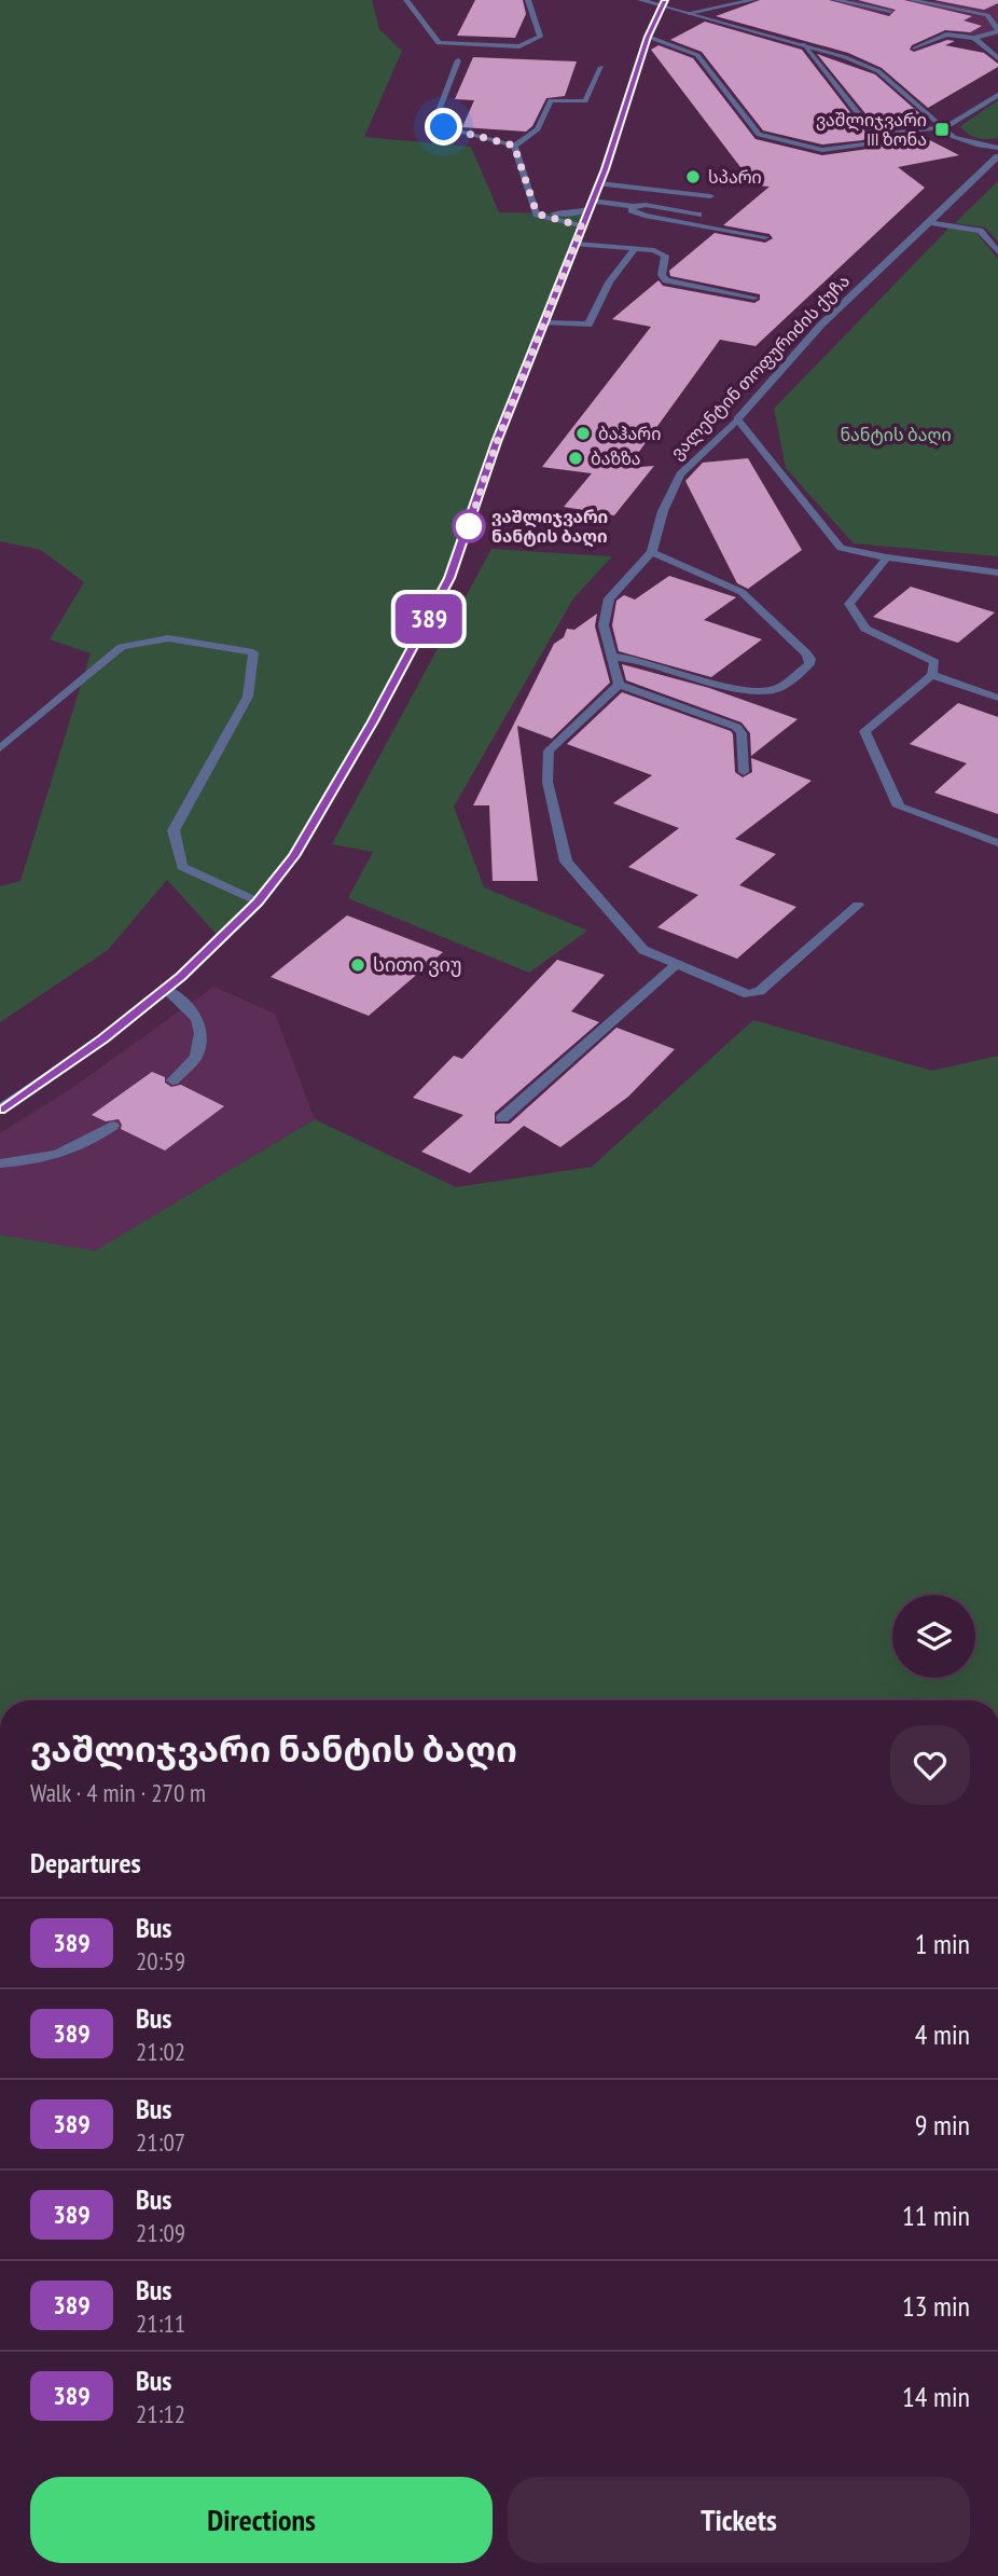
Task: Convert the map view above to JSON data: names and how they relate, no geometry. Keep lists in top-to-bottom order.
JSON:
{
  "streets": {
    "street": ["ვალენტინ თოფურიძის ქუჩა"]
  },
  "parks": ["ნანტის ბაღი"],
  "places": {
    "transit": ["ვაშლიჯვარი III ზონა"],
    "other": [
      "სპარი",
      "ბაჰარი",
      "ბაზზა",
      "ვაშლიჯვარი ნანტის ბაღი",
      "სითი ვიუ"
    ]
  },
  "lines": ["bus line 389"],
  "page": {
    "on_map": "389",
    "heading": [
      ["ვაშლიჯვარი ნანტის ბაღი", "Walk · 4 min · 270 m"],
      "Departures"
    ],
    "list": [
      {
        "mark": "389",
        "name": "Bus",
        "note": "20:59",
        "value": "1 min"
      },
      {
        "mark": "389",
        "name": "Bus",
        "note": "21:02",
        "value": "4 min"
      },
      {
        "mark": "389",
        "name": "Bus",
        "note": "21:07",
        "value": "9 min"
      },
      {
        "mark": "389",
        "name": "Bus",
        "note": "21:09",
        "value": "11 min"
      },
      {
        "mark": "389",
        "name": "Bus",
        "note": "21:11",
        "value": "13 min"
      },
      {
        "mark": "389",
        "name": "Bus",
        "note": "21:12",
        "value": "14 min"
      }
    ],
    "buttons": ["Directions", "Tickets"]
  }
}
